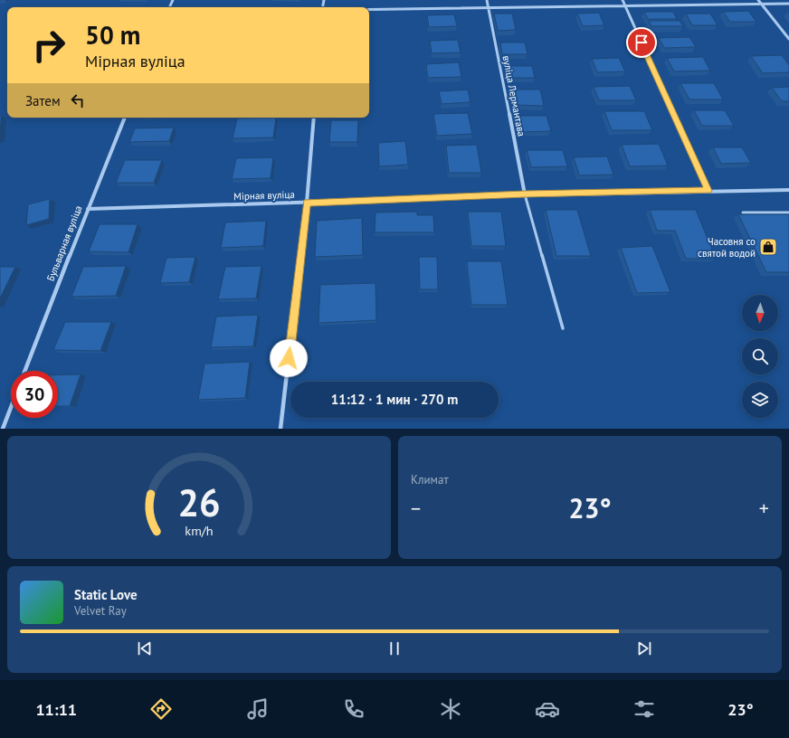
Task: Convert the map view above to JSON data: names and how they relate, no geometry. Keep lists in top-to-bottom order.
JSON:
{
  "streets": {
    "street": ["вуліца Лермантава", "Мірная вуліца", "Бульварная вуліца"]
  },
  "crossings": [
    ["вуліца Лермантава", "Мірная вуліца"],
    ["Мірная вуліца", "Бульварная вуліца"]
  ],
  "places": {
    "shop": ["Часовня со святой водой"]
  },
  "north": "bottom",
  "page": {
    "turn": ["50 m", "Мірная вуліца"],
    "then": "Затем",
    "limit": "30",
    "trip": "11:12 · 1 мин · 270 m",
    "tile": "Климат",
    "heat": ["−", "23°", "+"],
    "song": ["Static Love", "Velvet Ray"],
    "tabs": ["11:11", "23°"],
    "gauge": ["26", "km/h"]
  }
}
